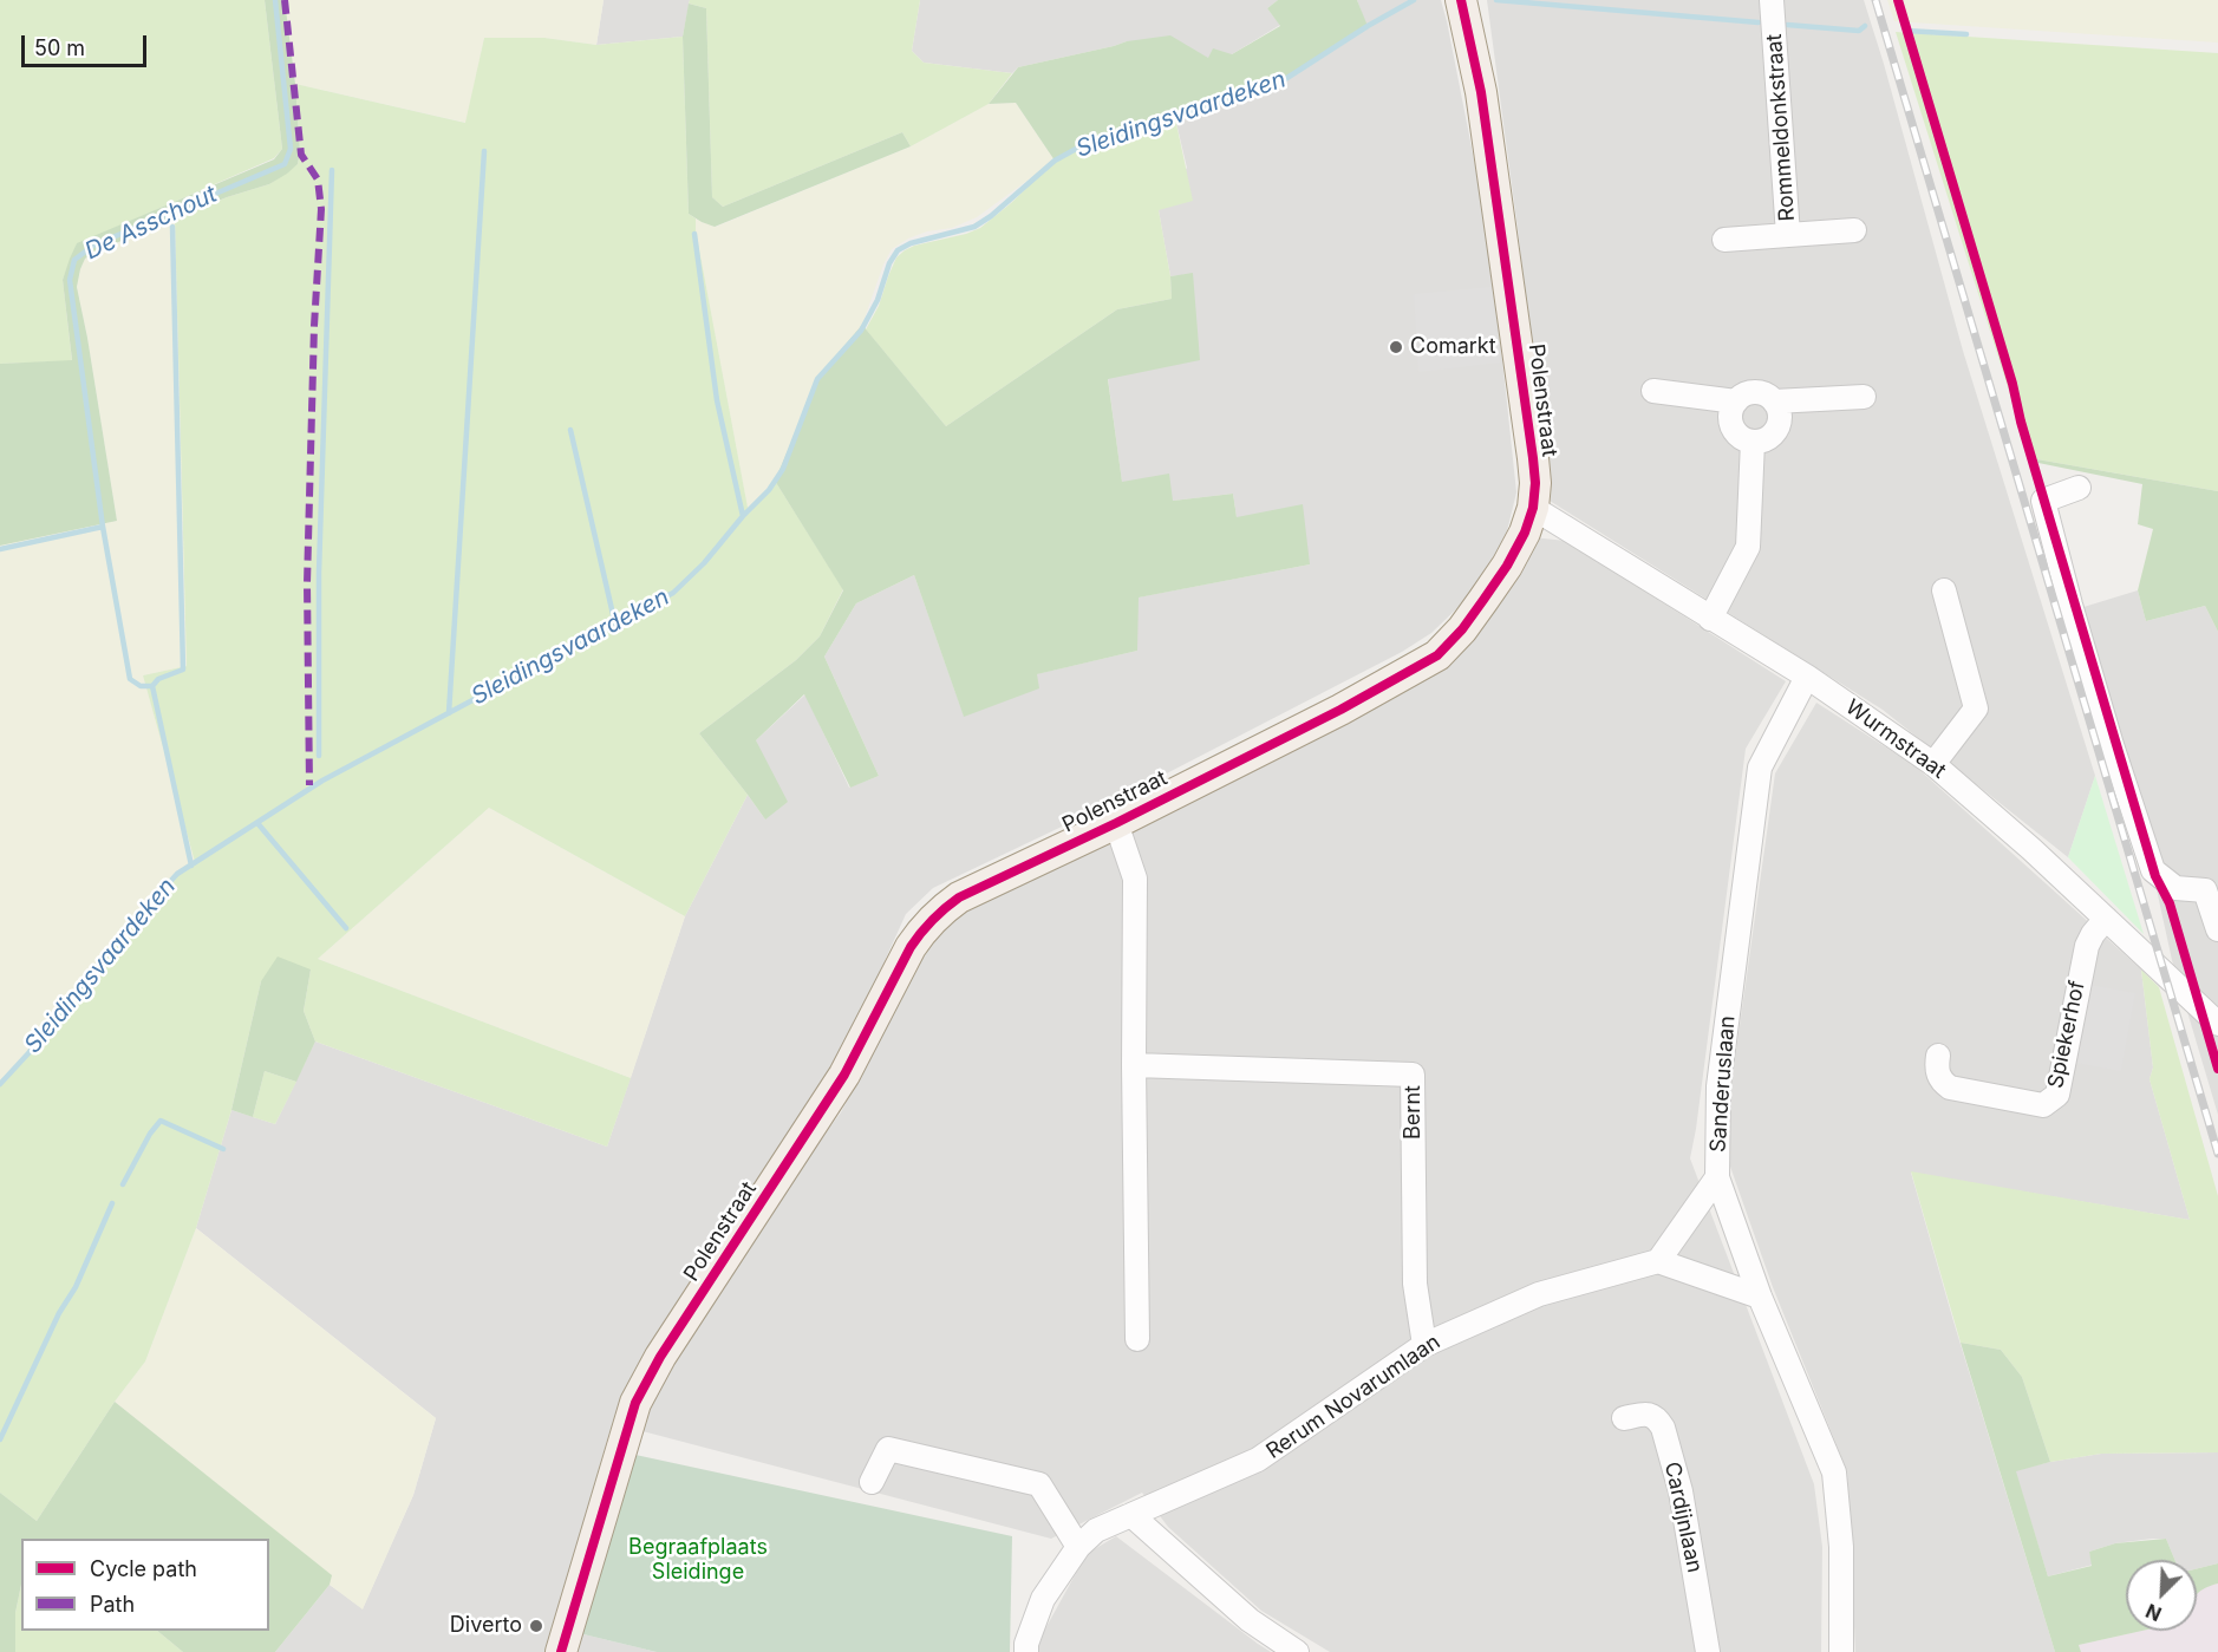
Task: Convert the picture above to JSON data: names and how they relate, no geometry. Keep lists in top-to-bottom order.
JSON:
{
  "streets": {
    "main road": ["Polenstraat"],
    "street": [
      "Rommeldonkstraat",
      "Wurmstraat",
      "Spiekerhof",
      "Sanderuslaan",
      "Bernt",
      "Rerum Novarumlaan",
      "Cardijnlaan"
    ]
  },
  "crossings": [
    ["Polenstraat", "Wurmstraat"],
    ["Wurmstraat", "Spiekerhof"],
    ["Wurmstraat", "Sanderuslaan"],
    ["Bernt", "Rerum Novarumlaan"]
  ],
  "water": ["Sleidingsvaardeken", "De Asschout"],
  "parks": ["Begraafplaats Sleidinge"],
  "places": ["Comarkt", "Diverto"],
  "legend": ["Cycle path", "Path"],
  "scale_bar": "50 m",
  "north": "bottom left"
}
